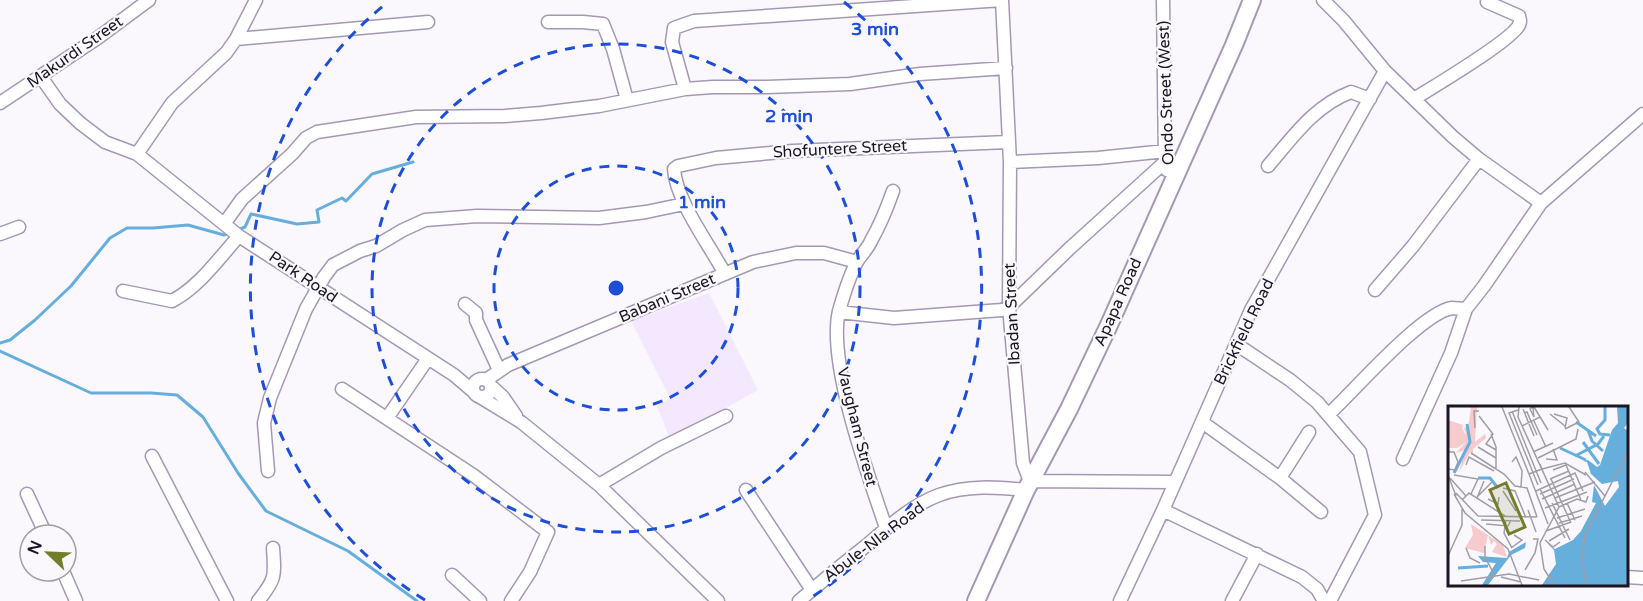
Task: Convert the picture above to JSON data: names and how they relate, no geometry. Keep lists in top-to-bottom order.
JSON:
{
  "streets": {
    "street": [
      "Makurdi Street",
      "Ondo Street (West)",
      "Shofuntere Street",
      "Park Road",
      "Babani Street",
      "Apapa Road",
      "Ibadan Street",
      "Brickfield Road",
      "Vaugham Street",
      "Abule-Nla Road"
    ]
  },
  "crossings": [
    ["Makurdi Street", "Park Road"],
    ["Ondo Street (West)", "Apapa Road"],
    ["Shofuntere Street", "Ibadan Street"],
    ["Park Road", "Babani Street"],
    ["Babani Street", "Vaugham Street"],
    ["Apapa Road", "Ibadan Street"],
    ["Apapa Road", "Abule-Nla Road"],
    ["Ibadan Street", "Abule-Nla Road"],
    ["Vaugham Street", "Abule-Nla Road"]
  ],
  "north": "top left",
  "rings": ["3 min", "2 min", "1 min"]
}
